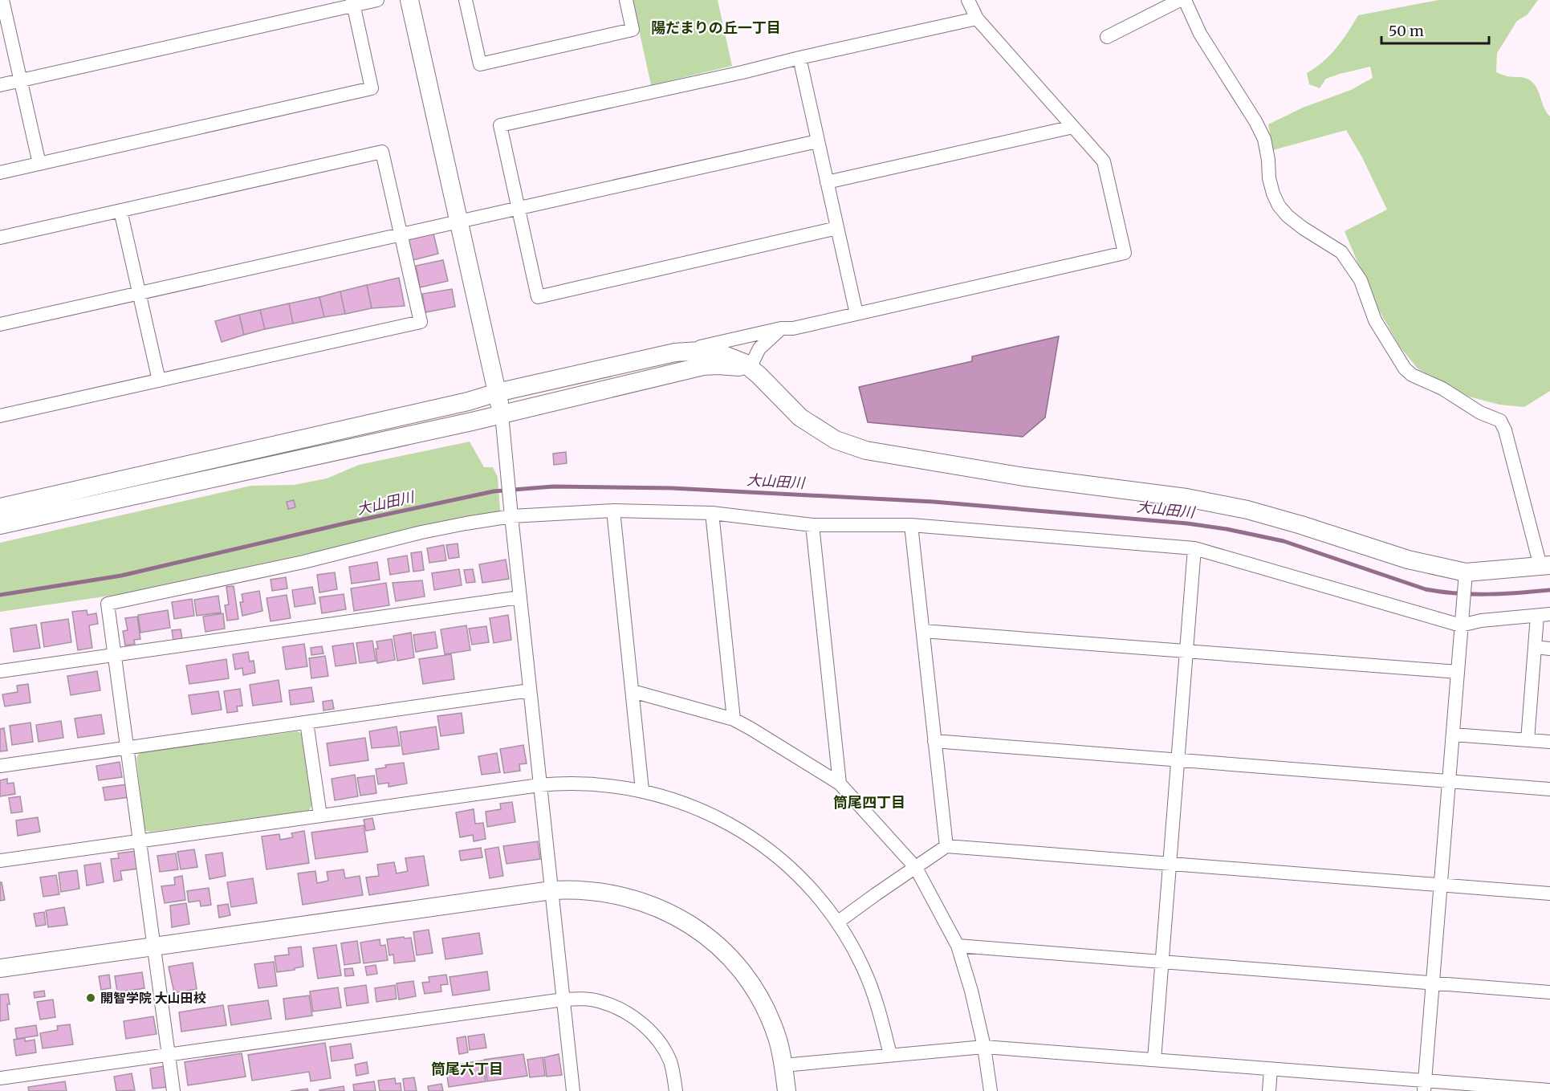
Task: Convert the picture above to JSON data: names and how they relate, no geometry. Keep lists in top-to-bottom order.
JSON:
{
  "districts": ["陽だまりの丘一丁目", "筒尾四丁目", "筒尾六丁目"],
  "water": ["大山田川"],
  "places": ["開智学院 大山田校"],
  "scale_bar": "50 m"
}
